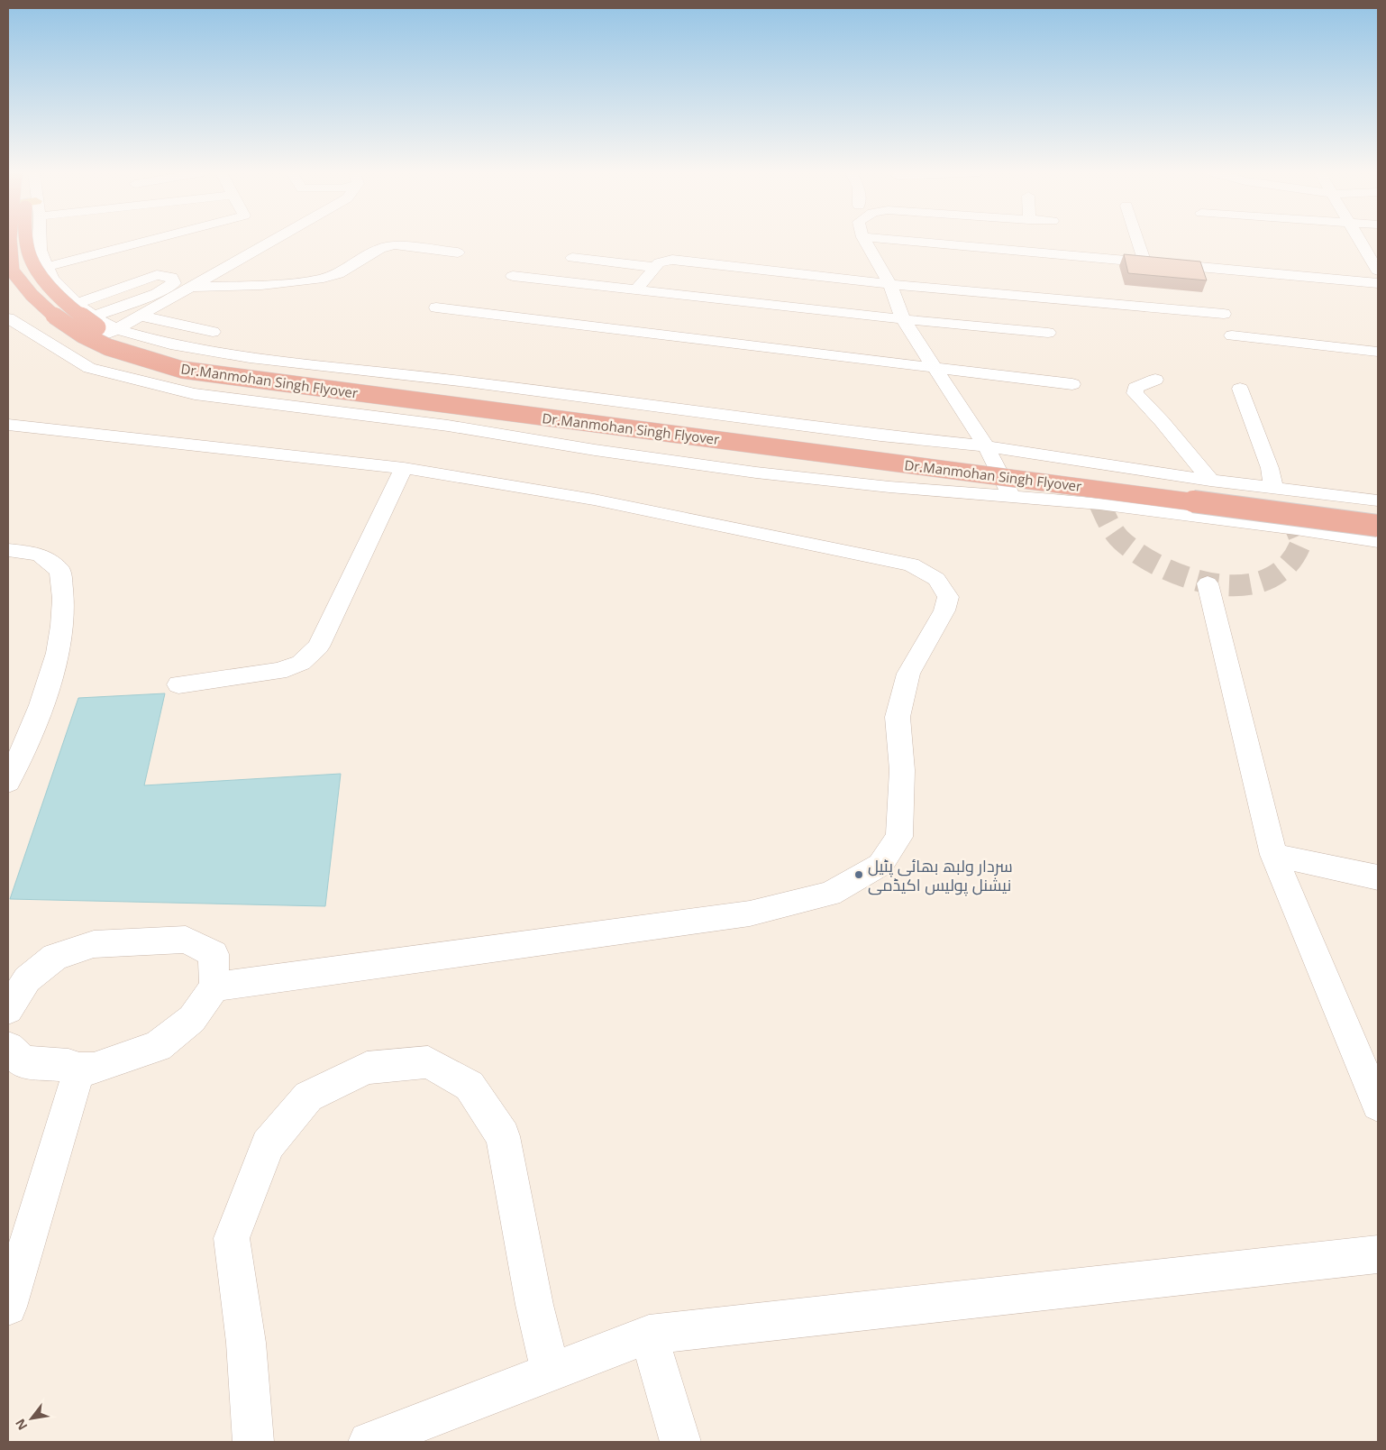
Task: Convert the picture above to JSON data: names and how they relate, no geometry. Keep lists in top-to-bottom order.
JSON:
{
  "streets": {
    "highway": ["Dr.Manmohan Singh Flyover"]
  },
  "places": ["سردار ولبھ بھائی پٹیل نیشنل پولیس اکیڈمی"],
  "north": "bottom left"
}
